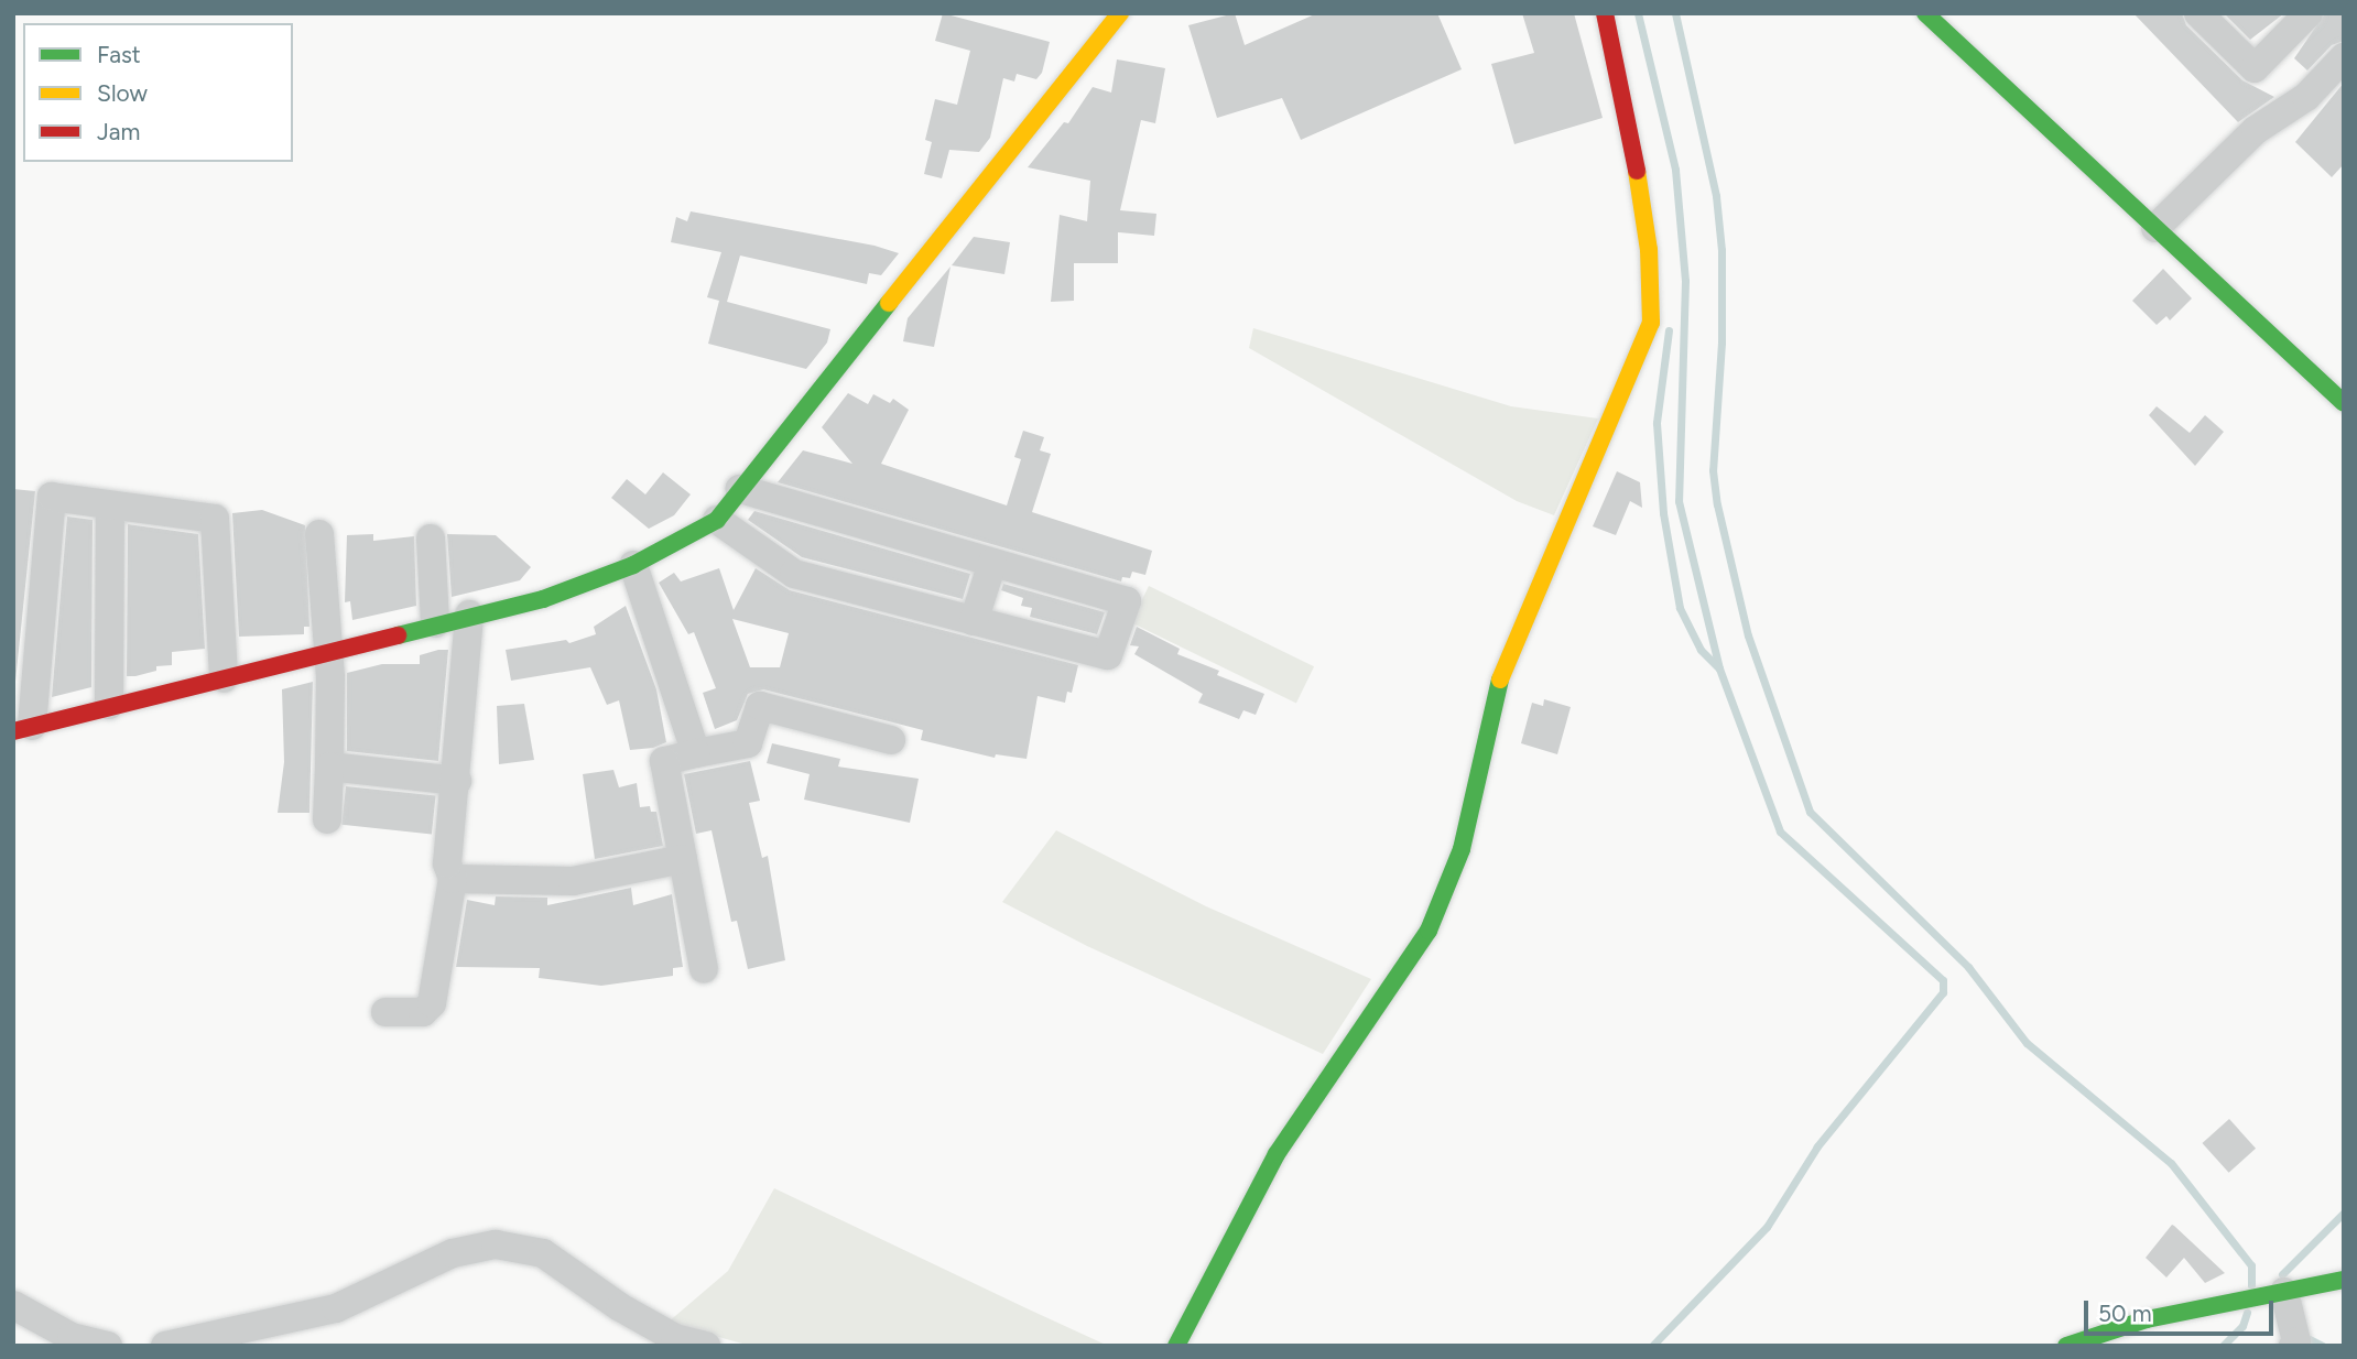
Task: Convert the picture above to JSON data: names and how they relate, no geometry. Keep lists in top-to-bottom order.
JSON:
{
  "legend": ["Fast", "Slow", "Jam"],
  "scale_bar": "50 m"
}
